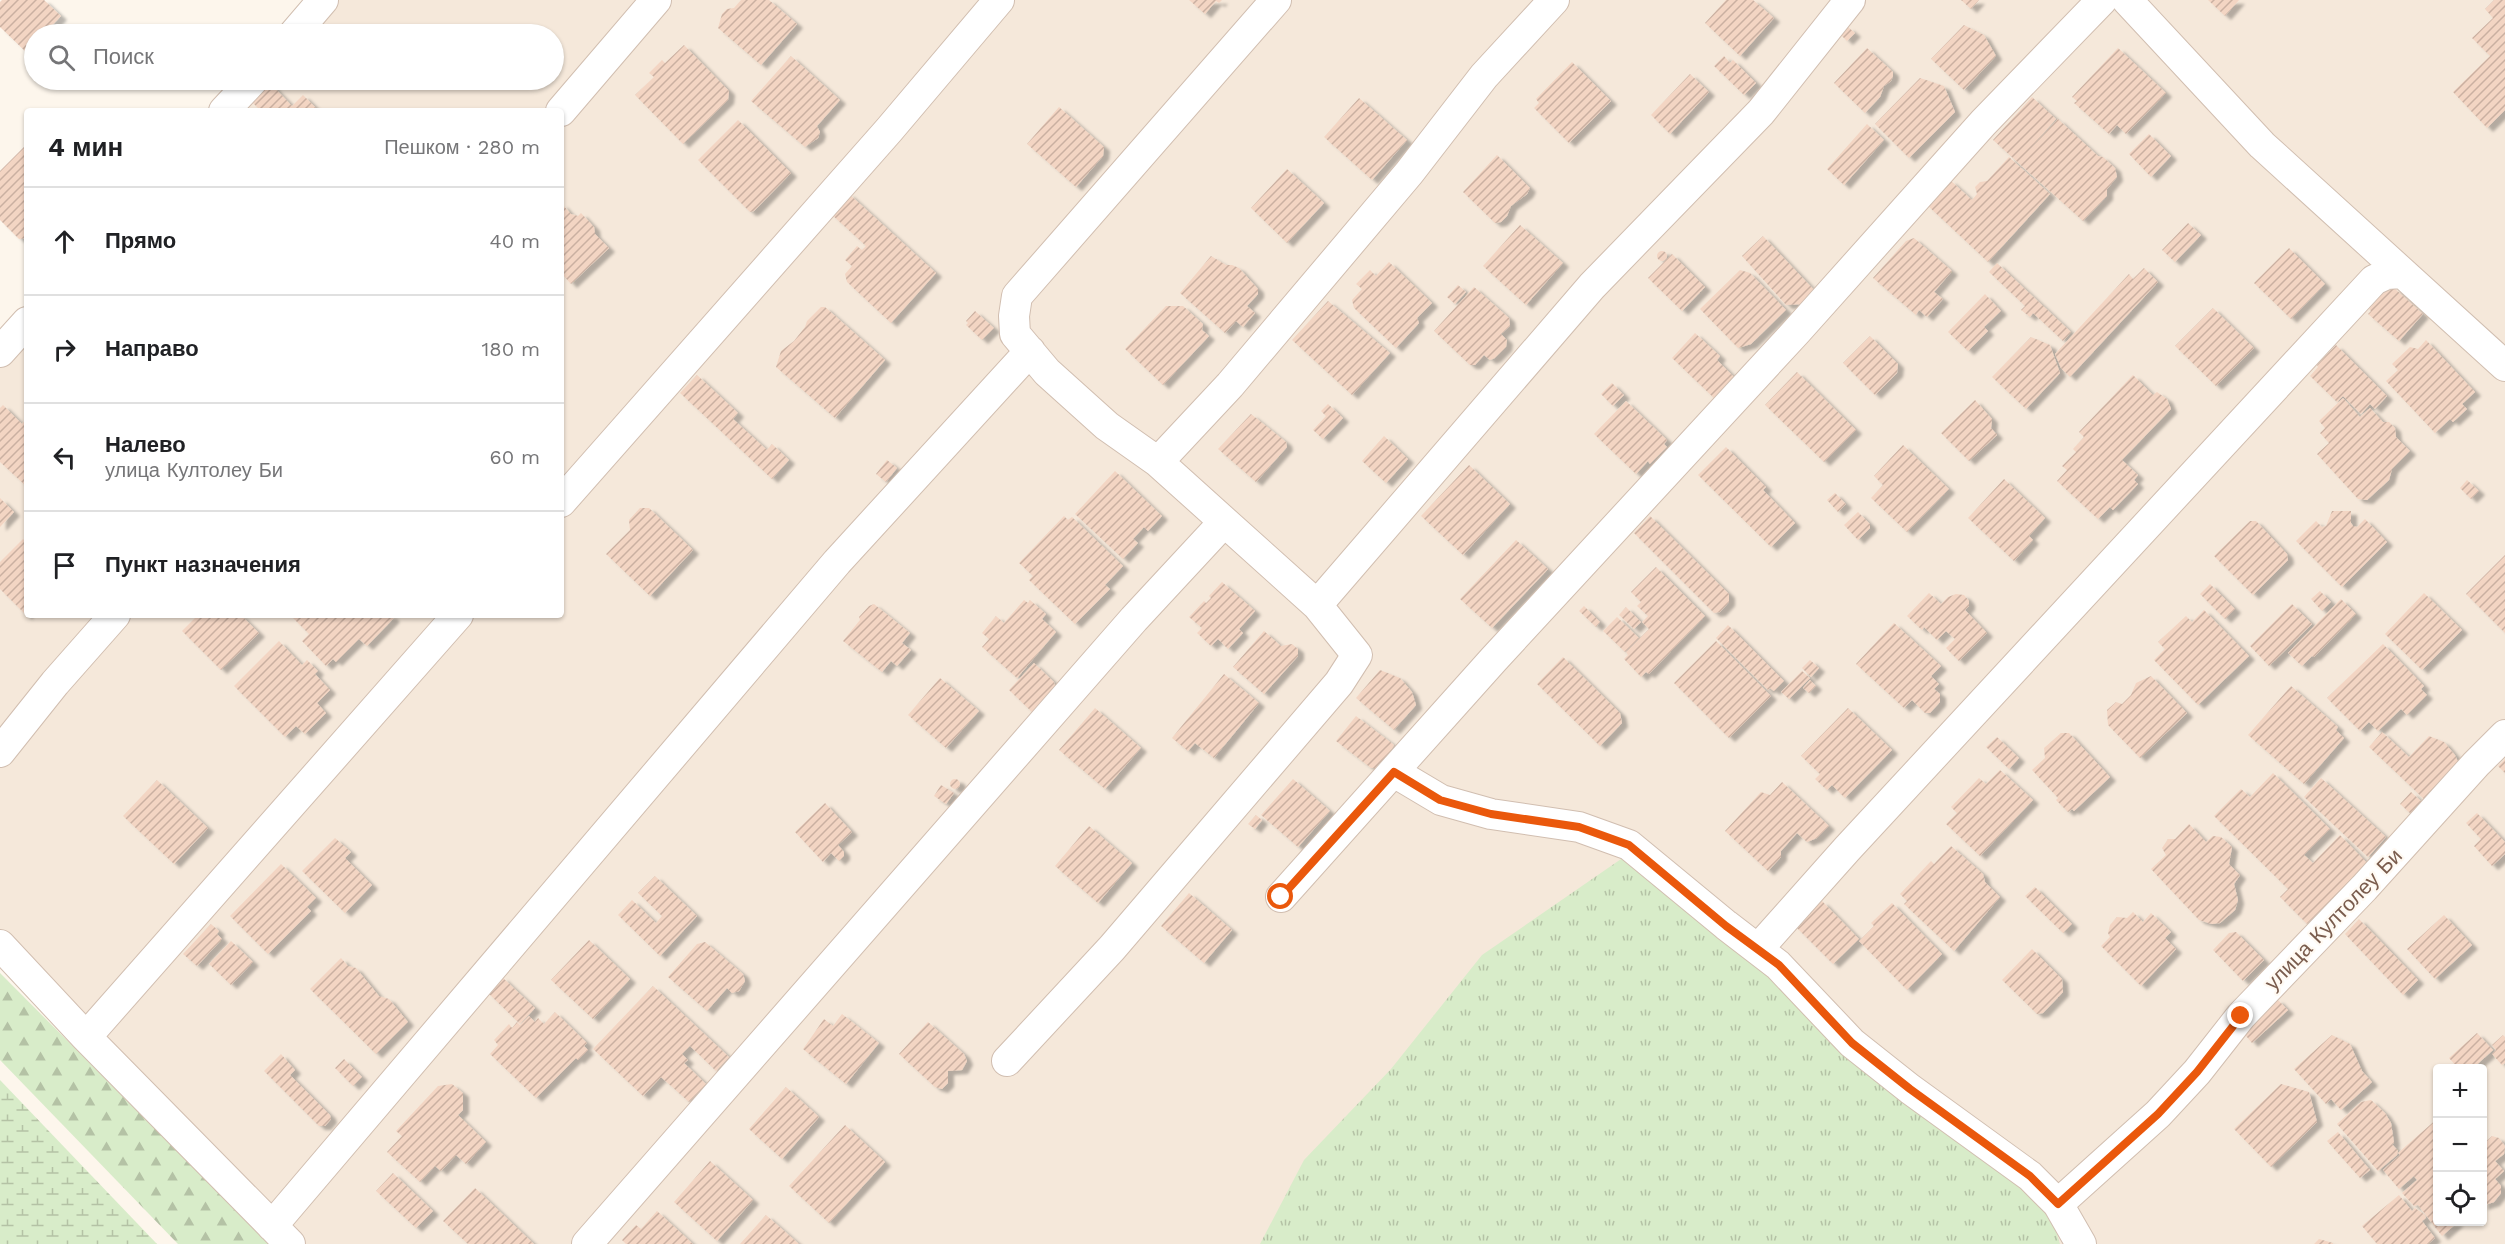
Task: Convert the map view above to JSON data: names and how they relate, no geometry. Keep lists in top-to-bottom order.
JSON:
{
  "streets": {
    "street": ["улица Култолеу Би"]
  },
  "page": {
    "search": "Поиск",
    "heading": ["4 мин", "Пешком · 280 m"],
    "list": [
      ["Прямо", "40 m"],
      ["Направо", "180 m"],
      ["Налево", "улица Култолеу Би", "60 m"],
      "Пункт назначения"
    ],
    "map_buttons": ["+", "−"]
  }
}
